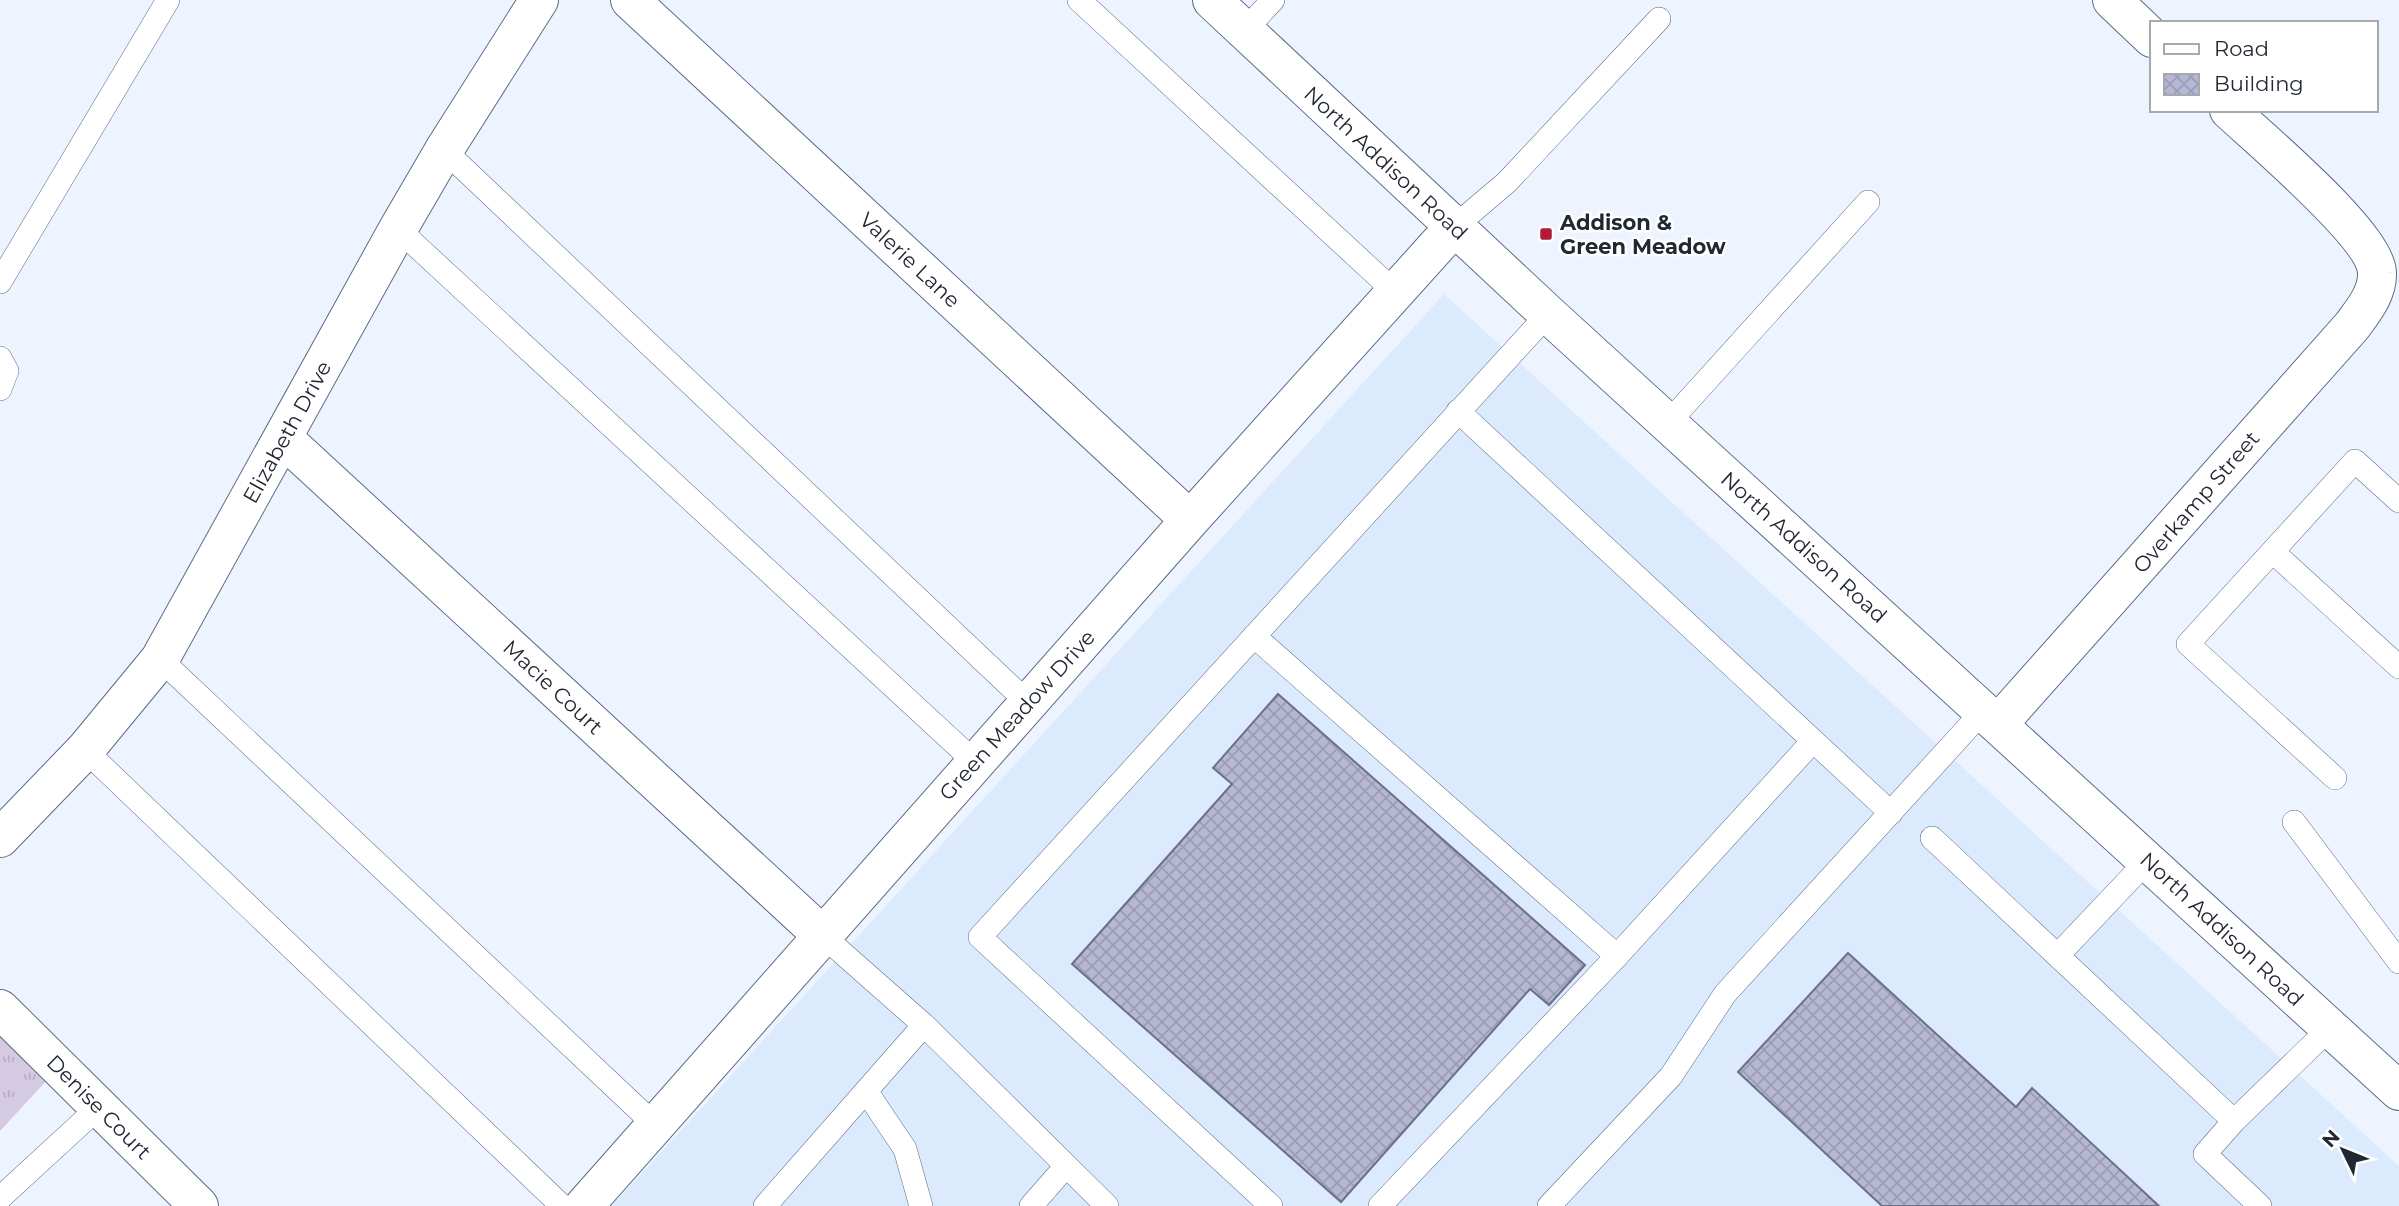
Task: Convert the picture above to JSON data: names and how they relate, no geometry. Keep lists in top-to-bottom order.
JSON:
{
  "streets": {
    "street": [
      "North Addison Road",
      "Valerie Lane",
      "Elizabeth Drive",
      "Overkamp Street",
      "Macie Court",
      "Green Meadow Drive",
      "Denise Court"
    ]
  },
  "crossings": [
    ["North Addison Road", "Overkamp Street"],
    ["North Addison Road", "Green Meadow Drive"],
    ["Valerie Lane", "Green Meadow Drive"],
    ["Elizabeth Drive", "Macie Court"],
    ["Macie Court", "Green Meadow Drive"]
  ],
  "places": {
    "transit": ["Addison & Green Meadow"]
  },
  "legend": ["Road", "Building"],
  "north": "top left"
}
